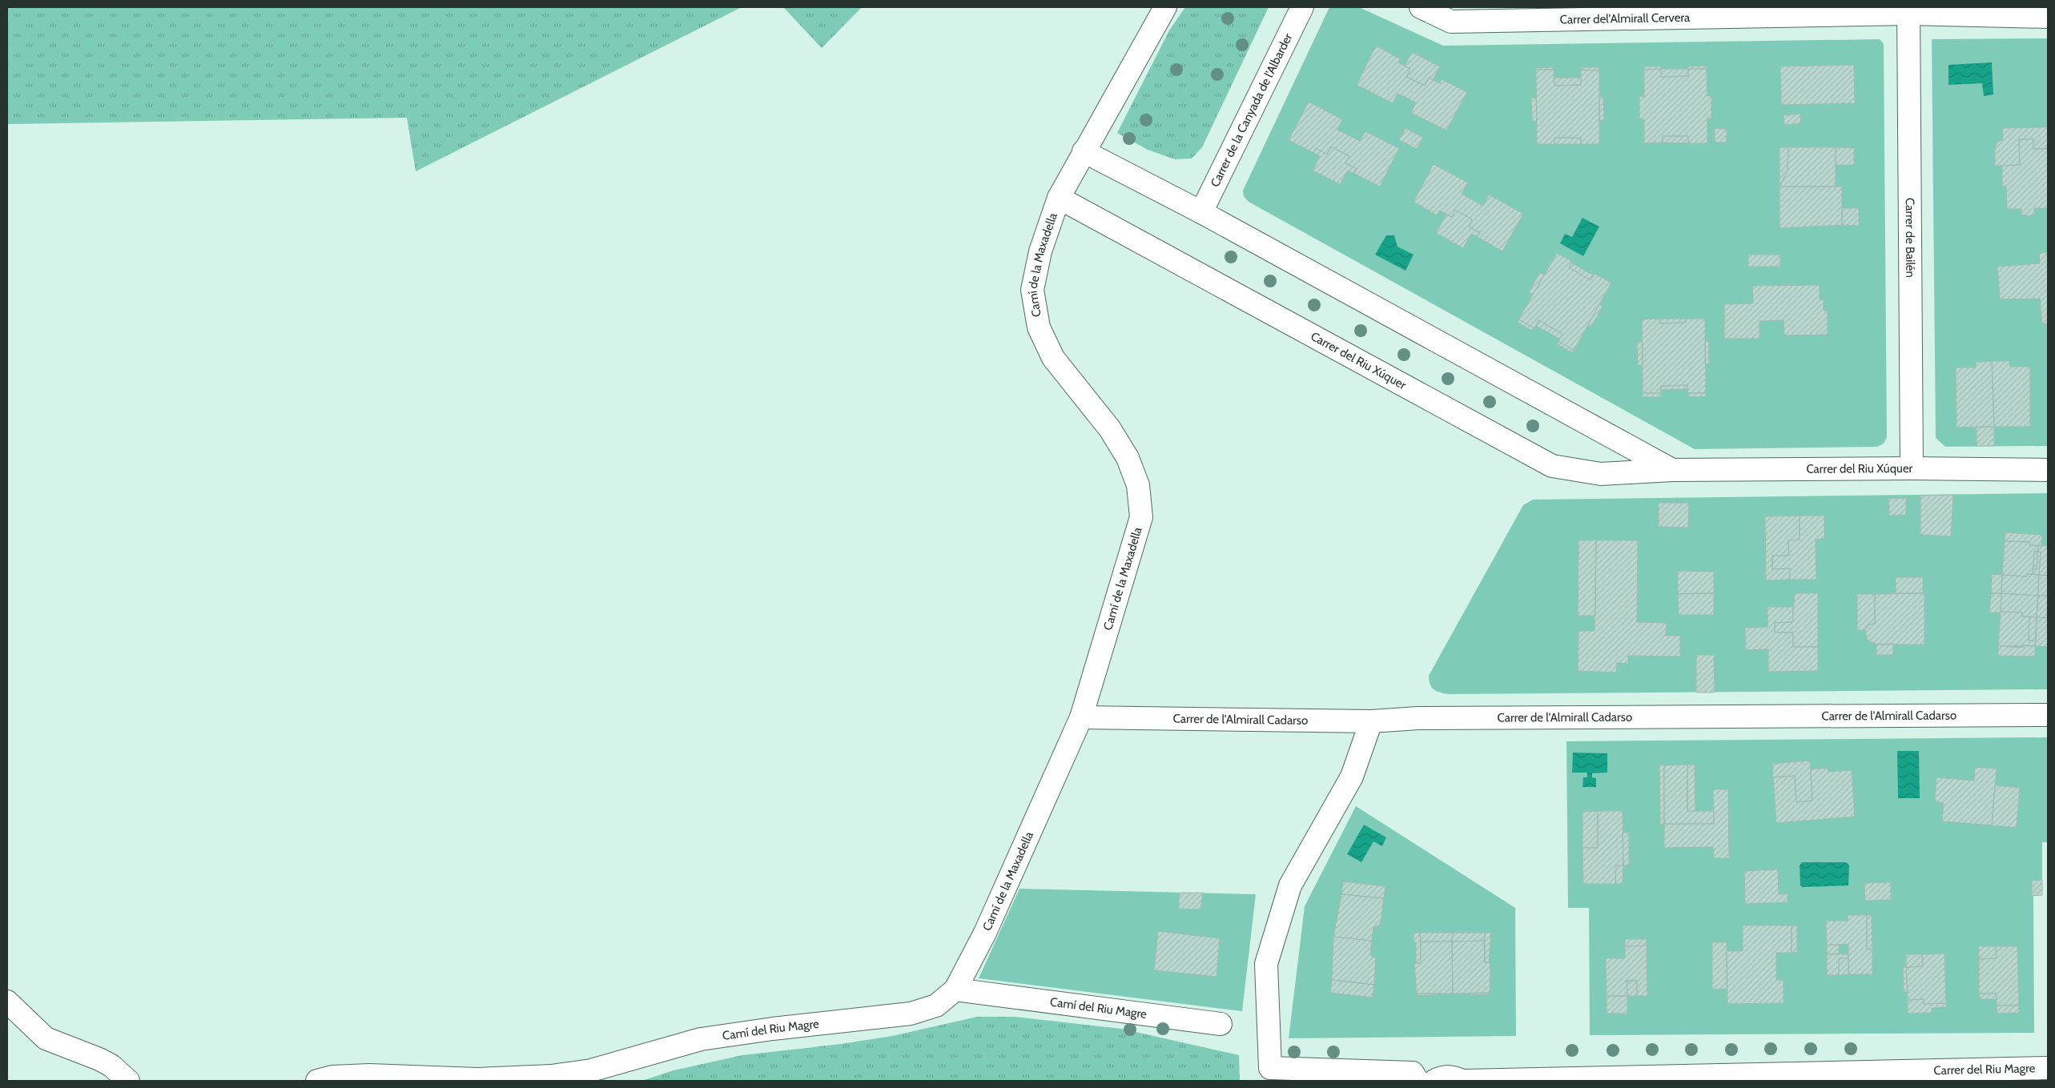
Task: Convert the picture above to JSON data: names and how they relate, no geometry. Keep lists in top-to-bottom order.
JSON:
{
  "streets": {
    "street": [
      "Carrer del'Almirall Cervera",
      "Carrer de la Canyada de l'Albarder",
      "Carrer de Bailén",
      "Camí de la Maxadella",
      "Carrer del Riu Xúquer",
      "Carrer de l'Almirall Cadarso",
      "Camí del Riu Magre",
      "Carrer del Riu Magre"
    ]
  },
  "crossings": [
    ["Carrer del'Almirall Cervera", "Carrer de Bailén"],
    ["Carrer de la Canyada de l'Albarder", "Carrer del Riu Xúquer"],
    ["Carrer de Bailén", "Carrer del Riu Xúquer"],
    ["Camí de la Maxadella", "Carrer del Riu Xúquer"],
    ["Camí de la Maxadella", "Carrer de l'Almirall Cadarso"],
    ["Camí de la Maxadella", "Camí del Riu Magre"]
  ]
}
